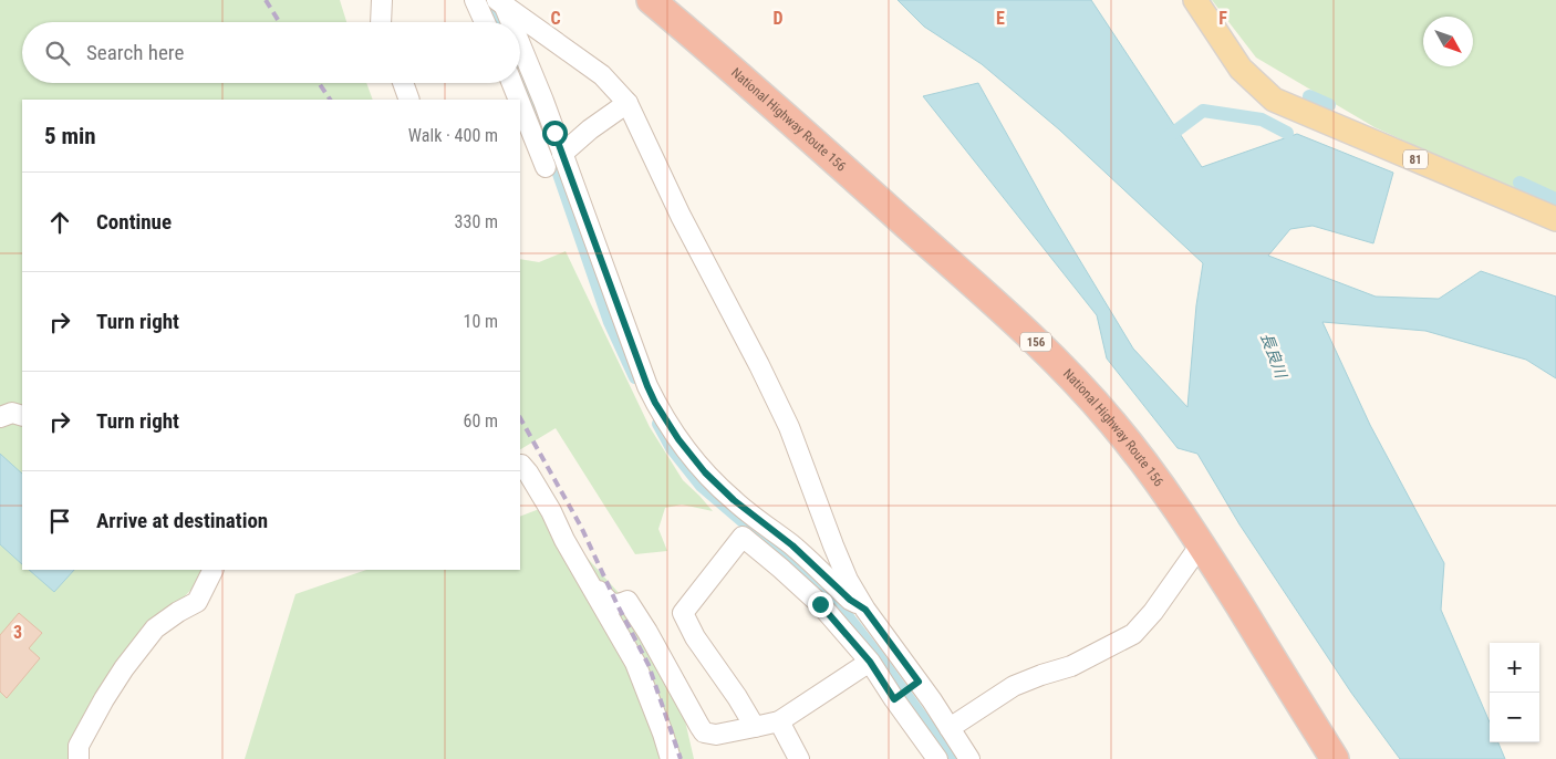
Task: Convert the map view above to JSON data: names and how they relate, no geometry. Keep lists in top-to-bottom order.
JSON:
{
  "streets": {
    "highway": ["National Highway Route 156", "156"],
    "main road": ["81"]
  },
  "water": ["長良川"],
  "north": "bottom right",
  "page": {
    "search": "Search here",
    "heading": ["5 min", "Walk · 400 m"],
    "list": [
      ["Continue", "330 m"],
      ["Turn right", "10 m"],
      ["Turn right", "60 m"],
      "Arrive at destination"
    ],
    "map_buttons": ["+", "−"]
  },
  "grid": {
    "columns": [
      "C",
      "D",
      "E",
      "F"
    ],
    "rows": ["3"]
  }
}
